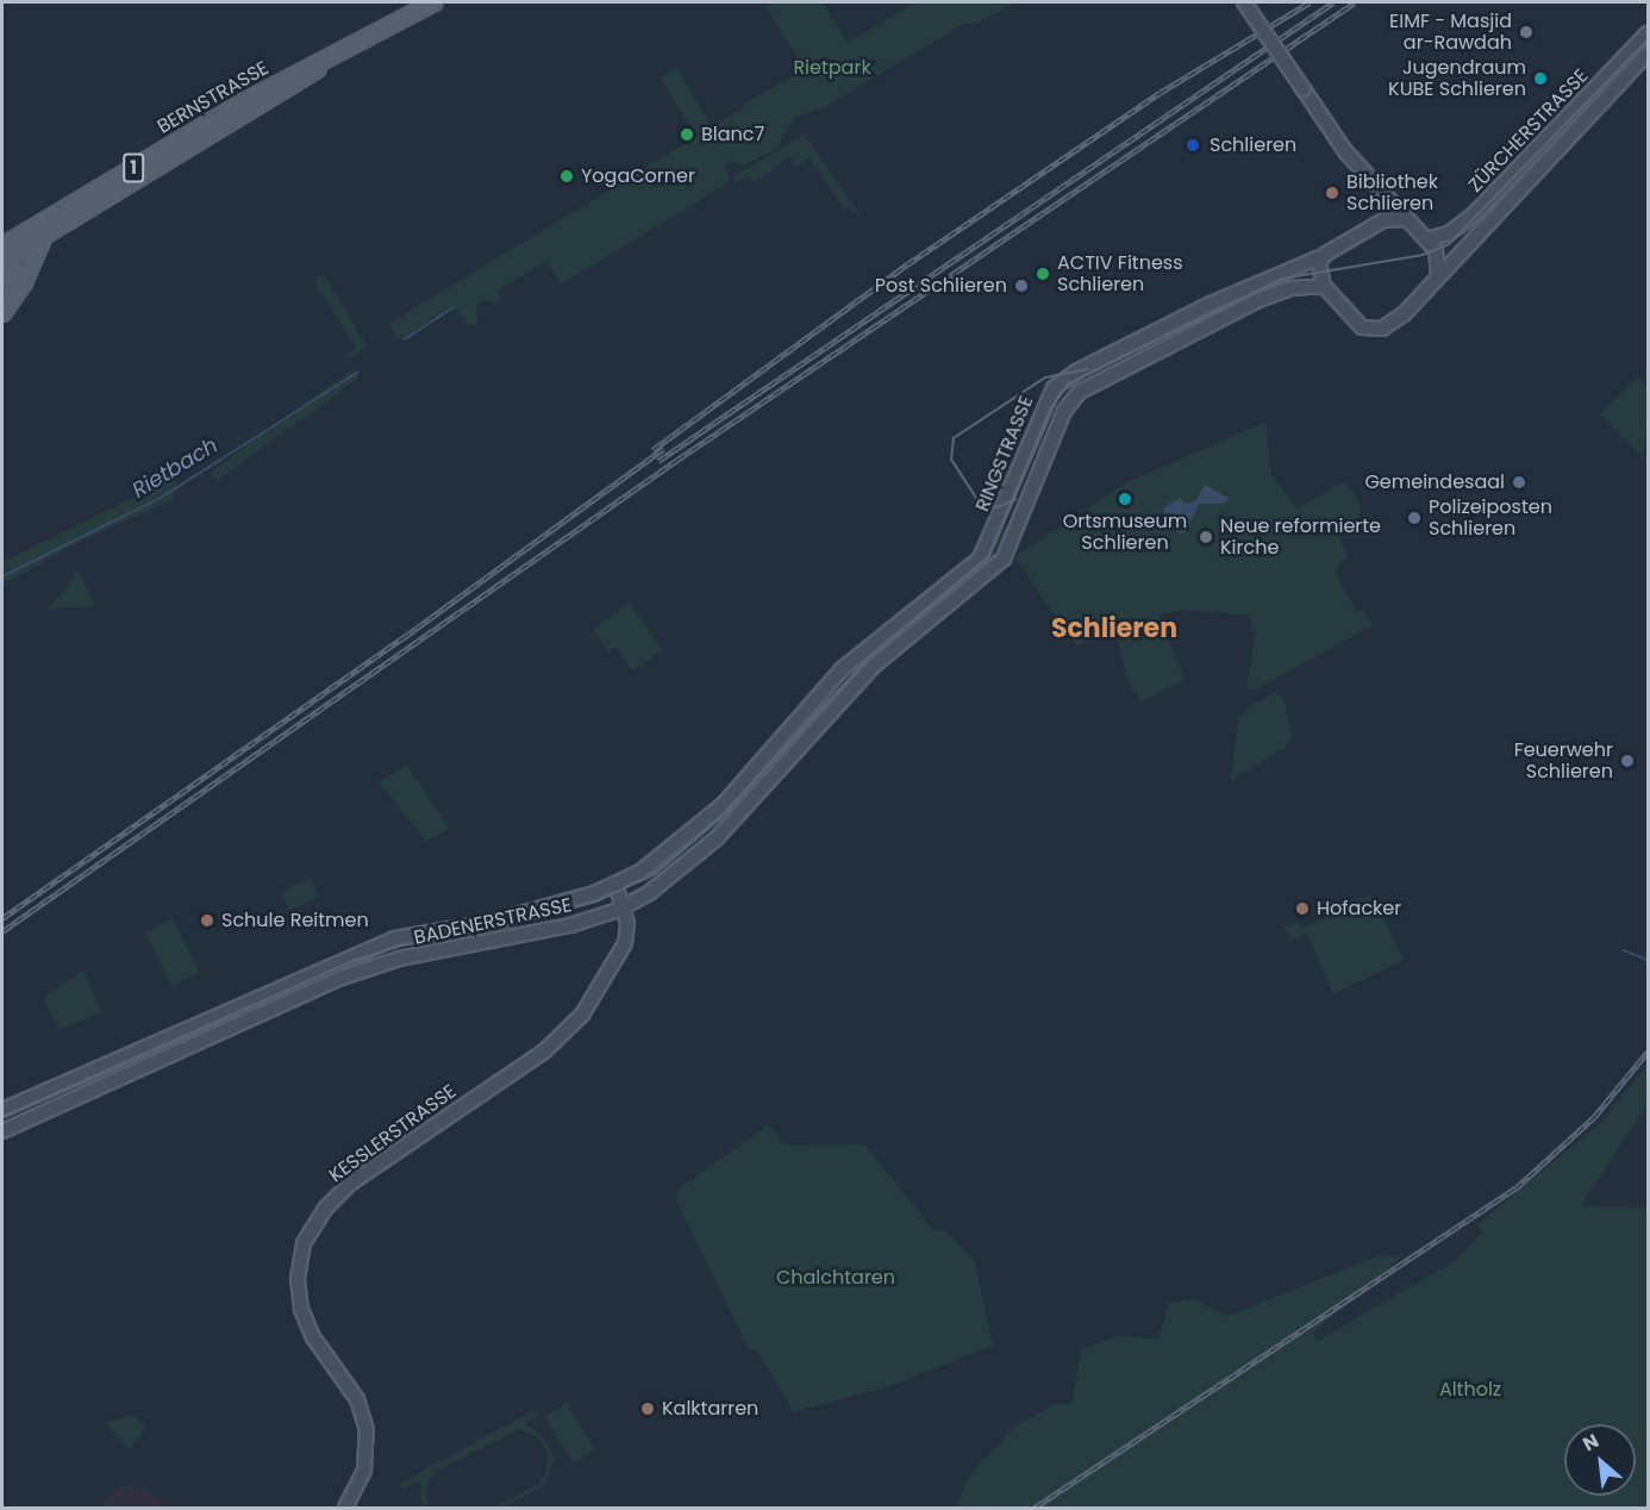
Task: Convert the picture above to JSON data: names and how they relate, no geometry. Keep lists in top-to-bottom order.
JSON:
{
  "streets": {
    "main road": [
      "BERNSTRASSE",
      "ZÜRCHERSTRASSE",
      "1",
      "RINGSTRASSE",
      "BADENERSTRASSE",
      "KESSLERSTRASSE"
    ]
  },
  "crossings": [
    ["ZÜRCHERSTRASSE", "RINGSTRASSE"],
    ["RINGSTRASSE", "BADENERSTRASSE"],
    ["BADENERSTRASSE", "KESSLERSTRASSE"]
  ],
  "districts": ["Schlieren"],
  "water": ["Rietbach"],
  "parks": ["Rietpark", "Chalchtaren", "Altholz"],
  "places": [
    "EIMF - Masjid ar-Rawdah",
    "Jugendraum KUBE Schlieren",
    "Blanc7",
    "Schlieren",
    "YogaCorner",
    "Bibliothek Schlieren",
    "ACTIV Fitness Schlieren",
    "Post Schlieren",
    "Gemeindesaal",
    "Ortsmuseum Schlieren",
    "Polizeiposten Schlieren",
    "Neue reformierte Kirche",
    "Feuerwehr Schlieren",
    "Hofacker",
    "Schule Reitmen",
    "Kalktarren"
  ],
  "north": "top left"
}
